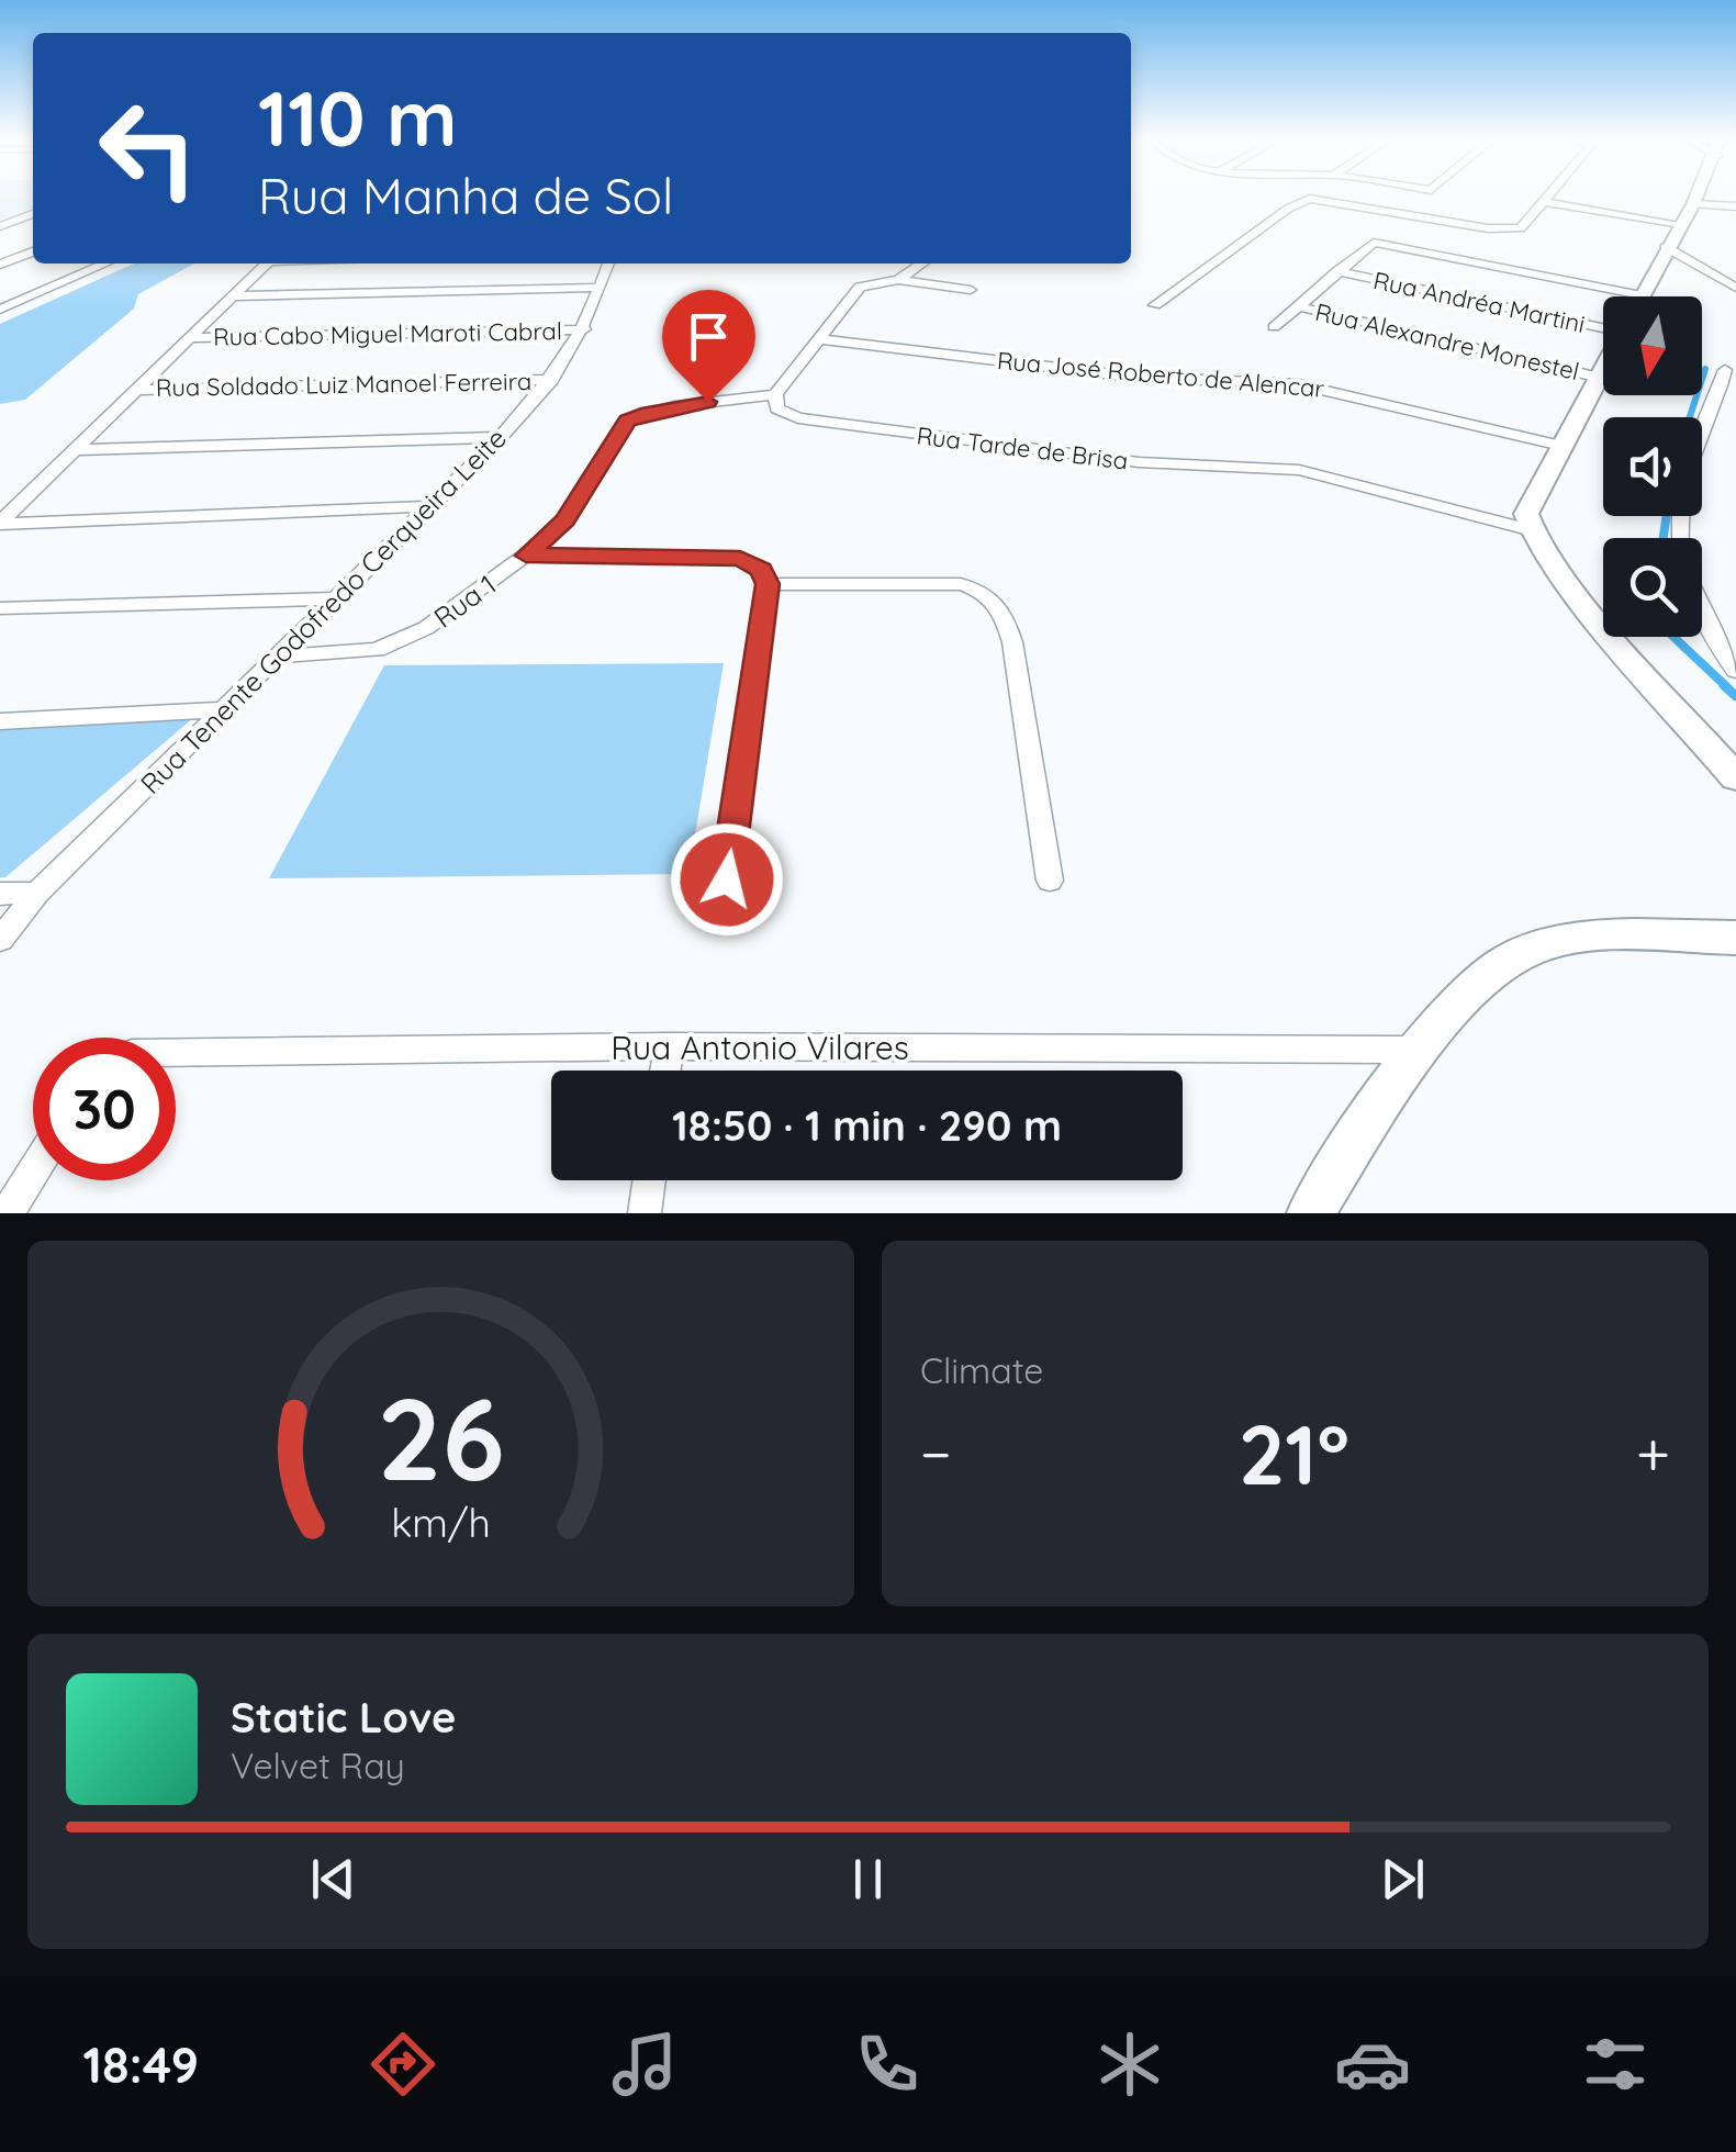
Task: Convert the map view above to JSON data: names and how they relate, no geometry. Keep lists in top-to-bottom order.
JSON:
{
  "streets": {
    "street": [
      "Rua Andréa Martini",
      "Rua Cabo Miguel Maroti Cabral",
      "Rua Alexandre Monestel",
      "Rua José Roberto de Alencar",
      "Rua Soldado Luiz Manoel Ferreira",
      "Rua Tarde de Brisa",
      "Rua 1",
      "Rua Tenente Godofredo Cerqueira Leite",
      "Rua Antonio Vilares"
    ]
  },
  "crossings": [
    ["Rua Cabo Miguel Maroti Cabral", "Rua Tenente Godofredo Cerqueira Leite"],
    ["Rua Soldado Luiz Manoel Ferreira", "Rua Tenente Godofredo Cerqueira Leite"],
    ["Rua Tarde de Brisa", "Rua 1"],
    ["Rua 1", "Rua Tenente Godofredo Cerqueira Leite"]
  ],
  "north": "bottom",
  "page": {
    "turn": ["110 m", "Rua Manha de Sol"],
    "limit": "30",
    "trip": "18:50 · 1 min · 290 m",
    "tile": "Climate",
    "heat": ["−", "21°", "+"],
    "song": ["Static Love", "Velvet Ray"],
    "tabs": "18:49",
    "gauge": ["26", "km/h"]
  }
}
